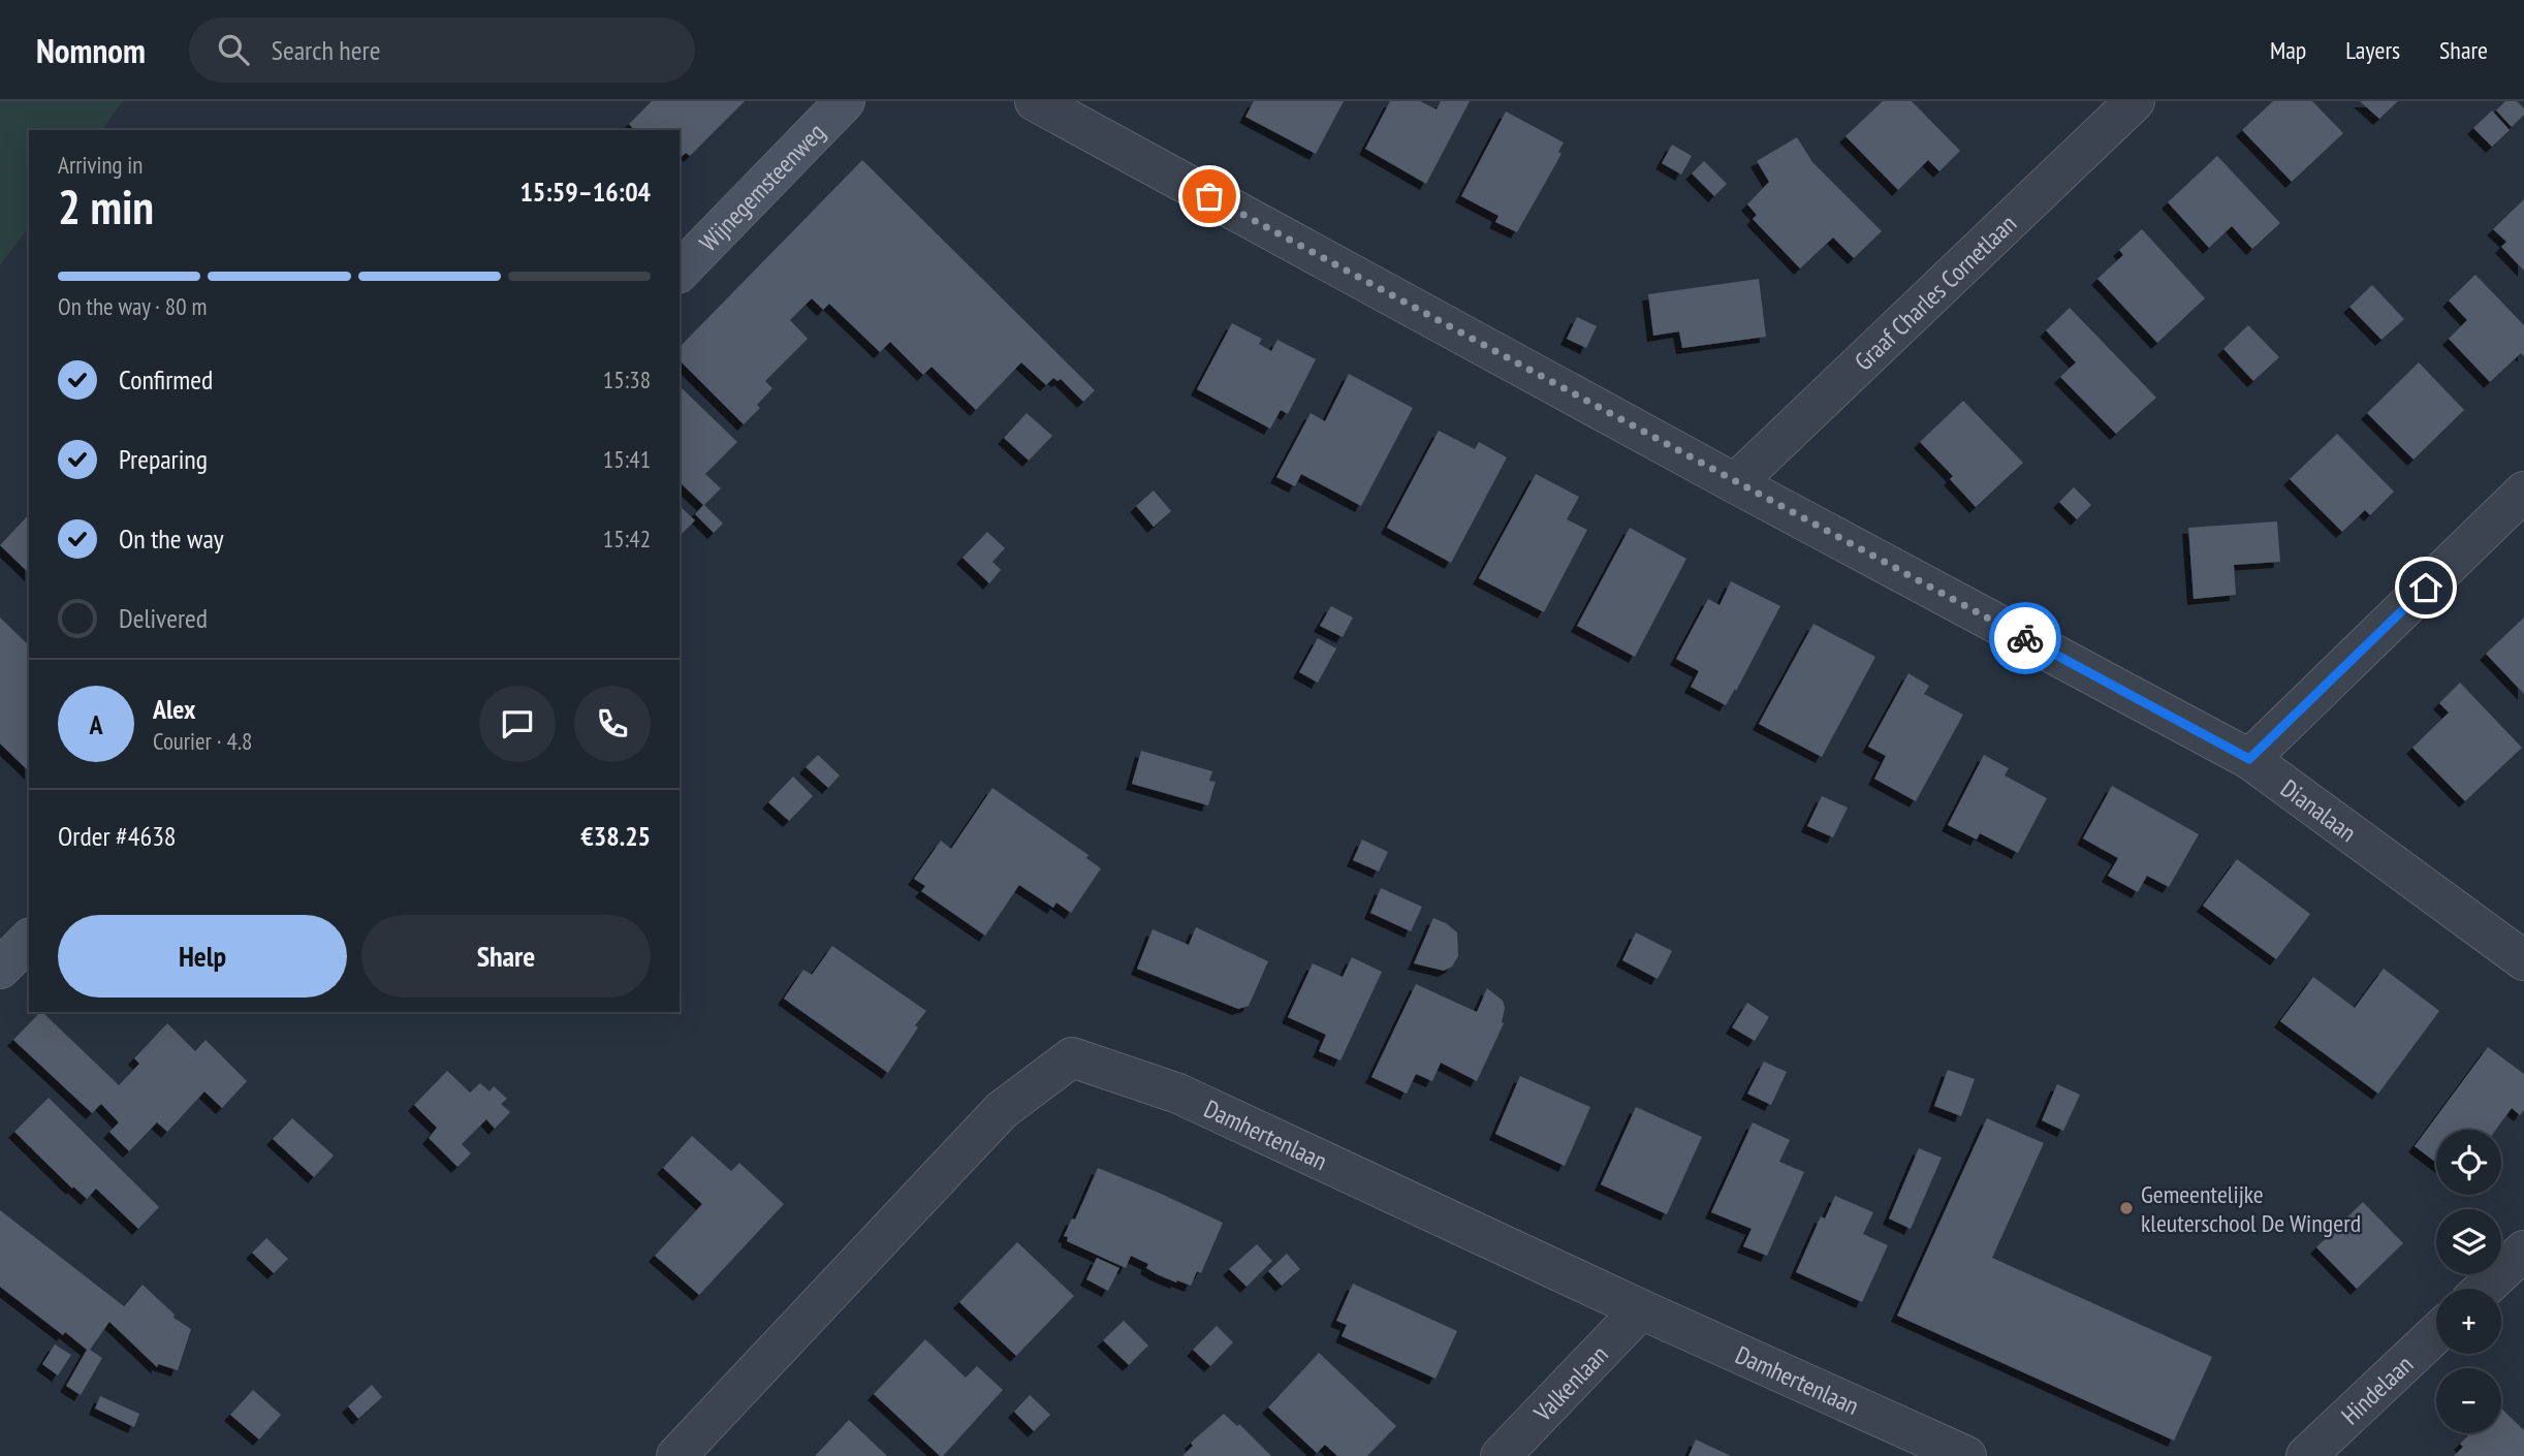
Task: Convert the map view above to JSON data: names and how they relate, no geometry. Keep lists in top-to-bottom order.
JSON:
{
  "streets": {
    "street": [
      "Wijnegemsteenweg",
      "Graaf Charles Cornetlaan",
      "Dianalaan",
      "Damhertenlaan",
      "Valkenlaan",
      "Hindelaan"
    ]
  },
  "crossings": [
    ["Graaf Charles Cornetlaan", "Dianalaan"],
    ["Damhertenlaan", "Valkenlaan"]
  ],
  "places": ["Gemeentelijke kleuterschool De Wingerd"],
  "page": {
    "header": "Nomnom",
    "search": "Search here",
    "nav": ["Map", "Layers", "Share"],
    "heading": ["2 min", "Arriving in", "15:59–16:04"],
    "panel": [
      "Alex",
      "Courier · 4.8",
      "Order #4638",
      "€38.25"
    ],
    "bar": "On the way · 80 m",
    "list": [
      ["Confirmed", "15:38"],
      ["Preparing", "15:41"],
      ["On the way", "15:42"],
      "Delivered"
    ],
    "round": "A",
    "buttons": ["Help", "Share"],
    "map_buttons": ["+", "−"]
  }
}
